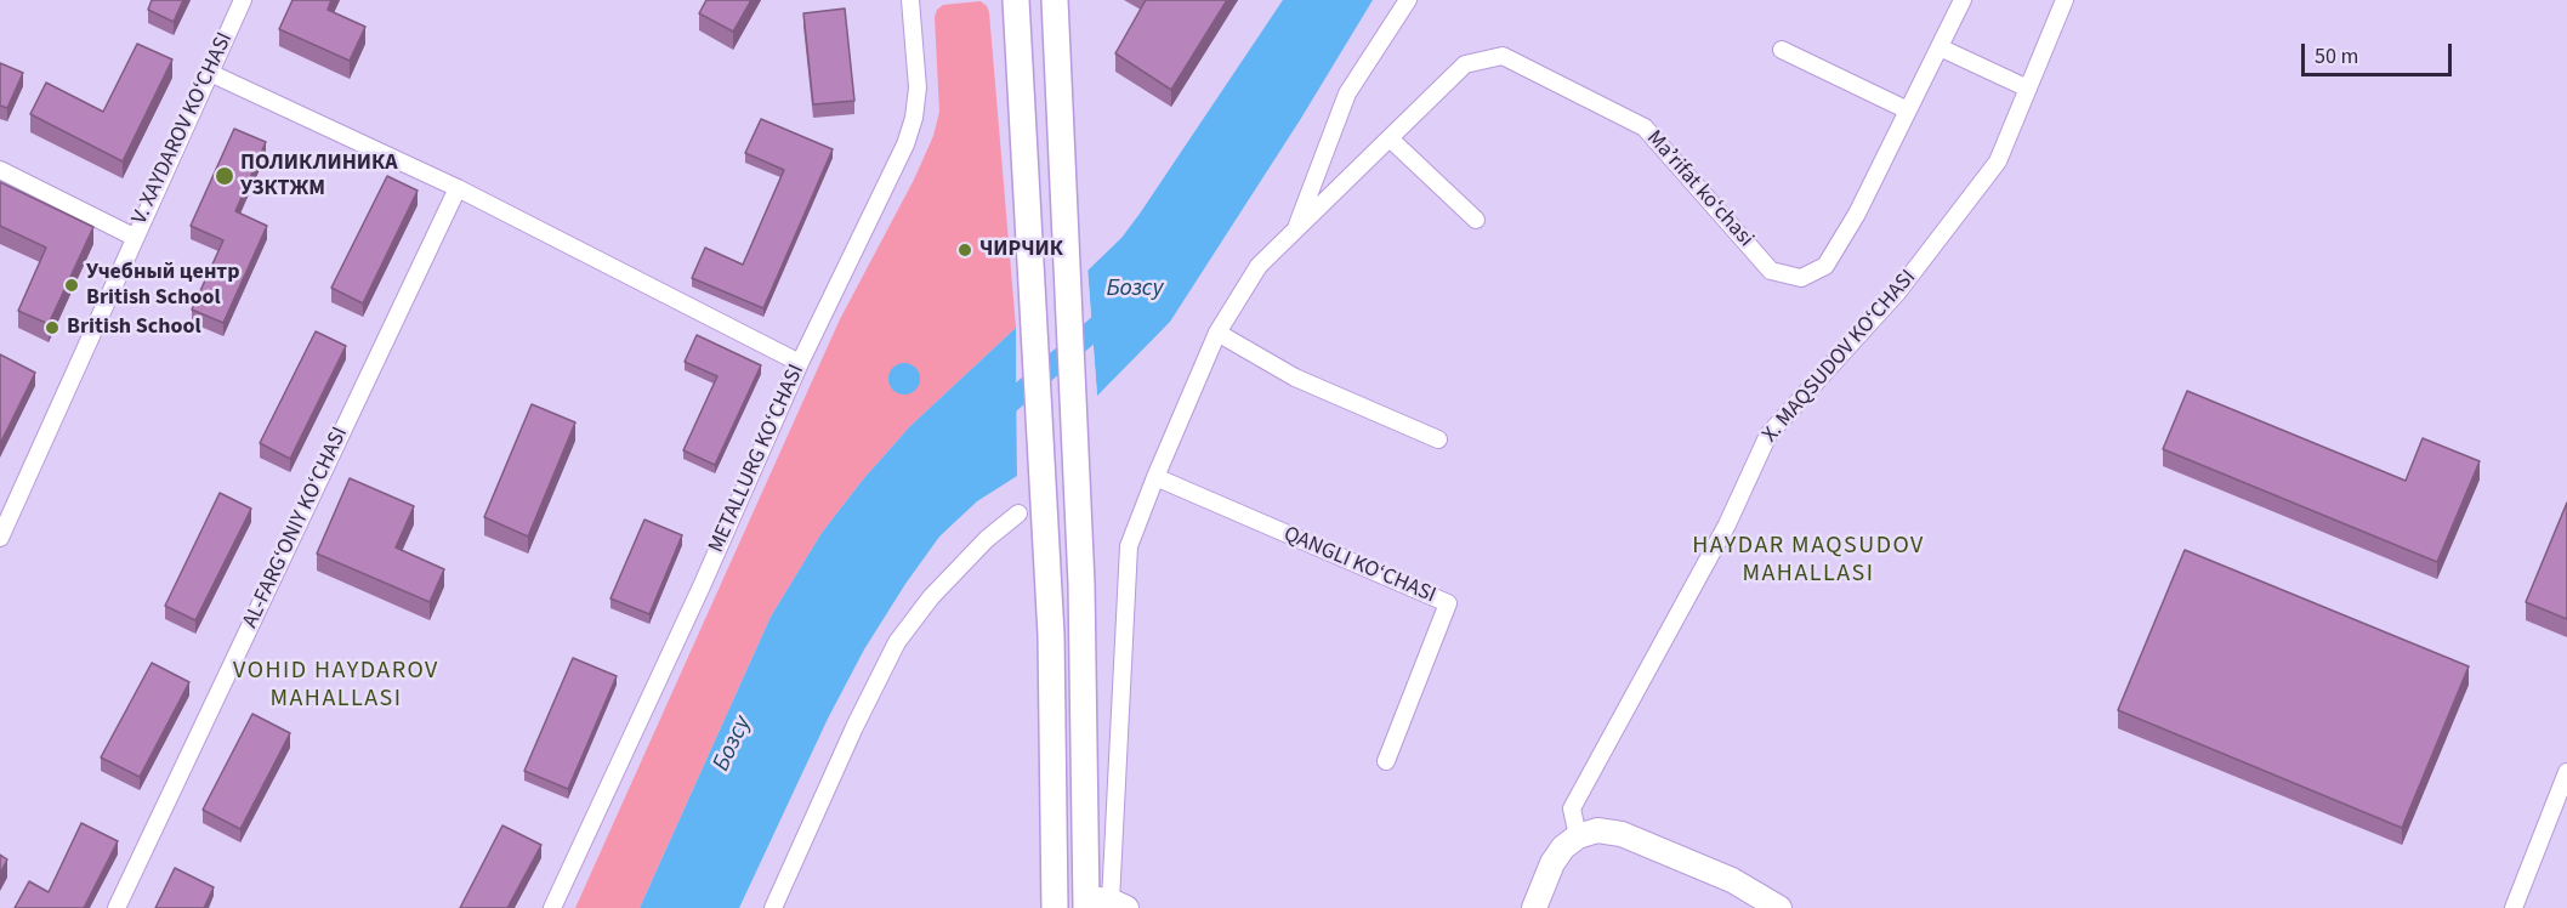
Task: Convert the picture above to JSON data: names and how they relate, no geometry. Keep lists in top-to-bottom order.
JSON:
{
  "streets": {
    "street": [
      "V. XAYDAROV KO‘CHASI",
      "Maʼrifat ko‘chasi",
      "X. MAQSUDOV KO‘CHASI",
      "METALLURG KO‘CHASI",
      "AL-FARG‘ONIY KO‘CHASI",
      "QANGLI KO‘CHASI"
    ]
  },
  "districts": ["HAYDAR MAQSUDOV MAHALLASI", "VOHID HAYDAROV MAHALLASI"],
  "water": ["Бозсу"],
  "places": [
    "ПОЛИКЛИНИКА УЗКТЖМ",
    "ЧИРЧИК",
    "Учебный центр British School",
    "British School"
  ],
  "scale_bar": "50 m"
}
